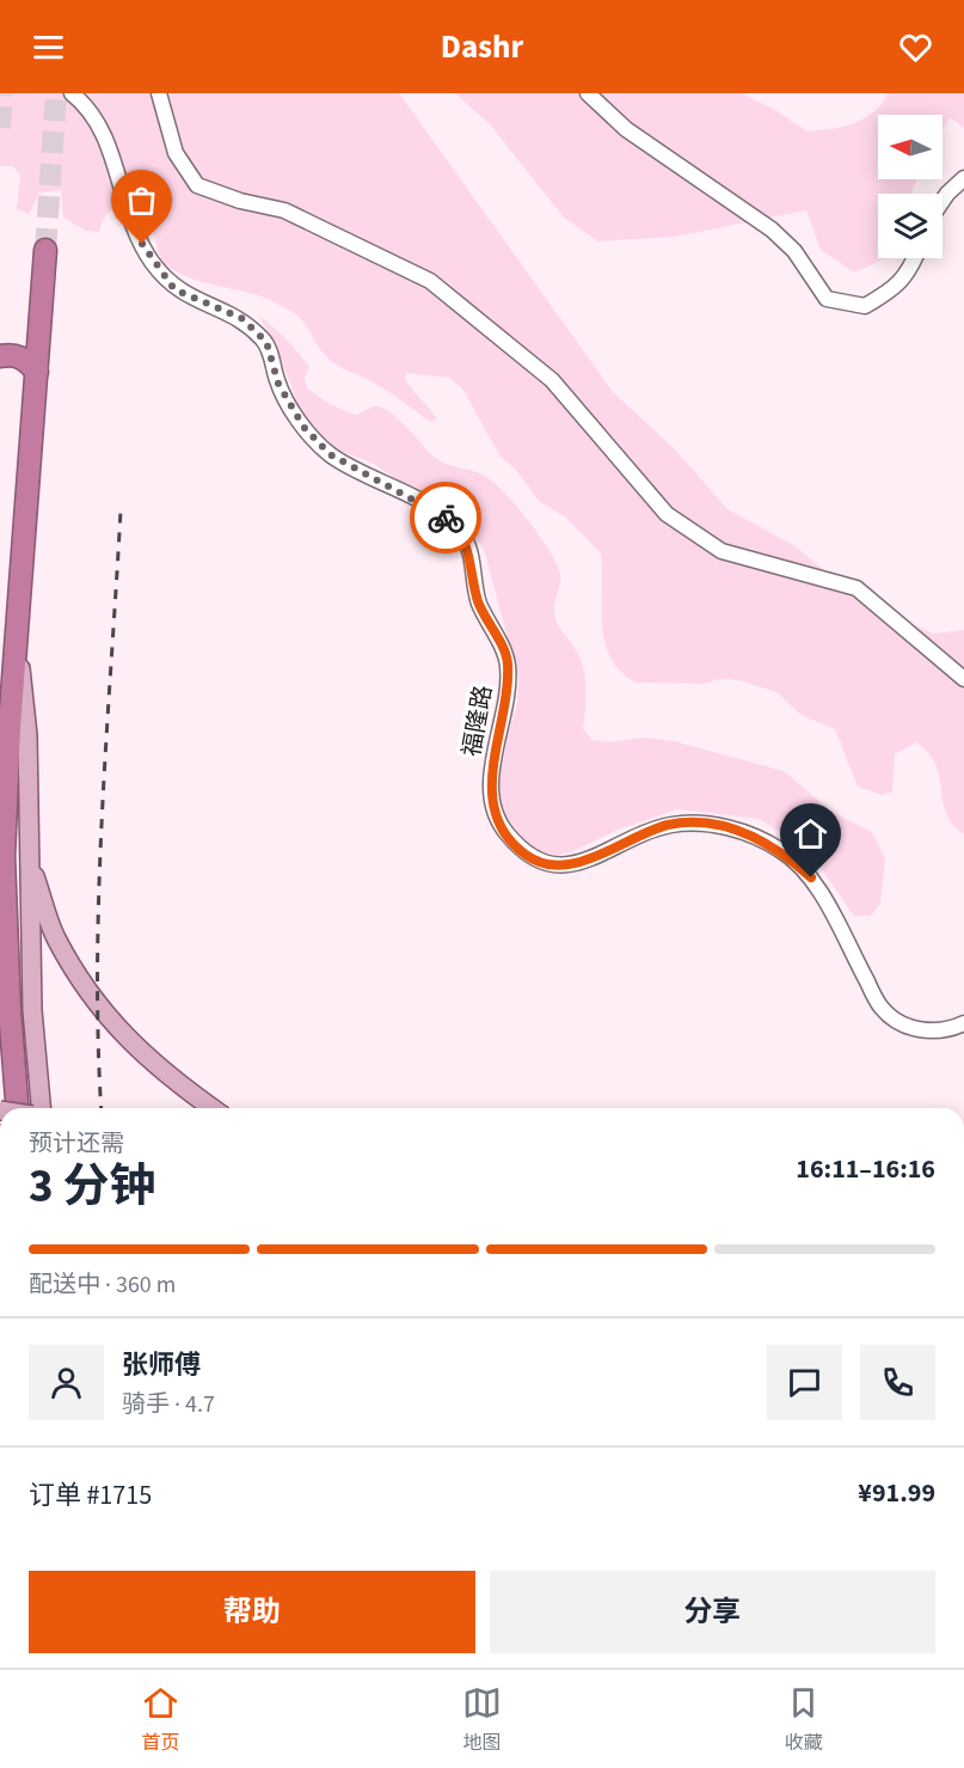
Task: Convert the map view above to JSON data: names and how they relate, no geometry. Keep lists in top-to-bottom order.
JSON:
{
  "streets": {
    "street": ["福隆路"]
  },
  "north": "left",
  "page": {
    "header": "Dashr",
    "heading": ["3 分钟", "预计还需", "16:11–16:16"],
    "panel": [
      "张师傅",
      "骑手 · 4.7",
      "订单 #1715",
      "¥91.99"
    ],
    "bar": "配送中 · 360 m",
    "buttons": ["帮助", "分享"],
    "tabs": ["首页", "地图", "收藏"]
  }
}
